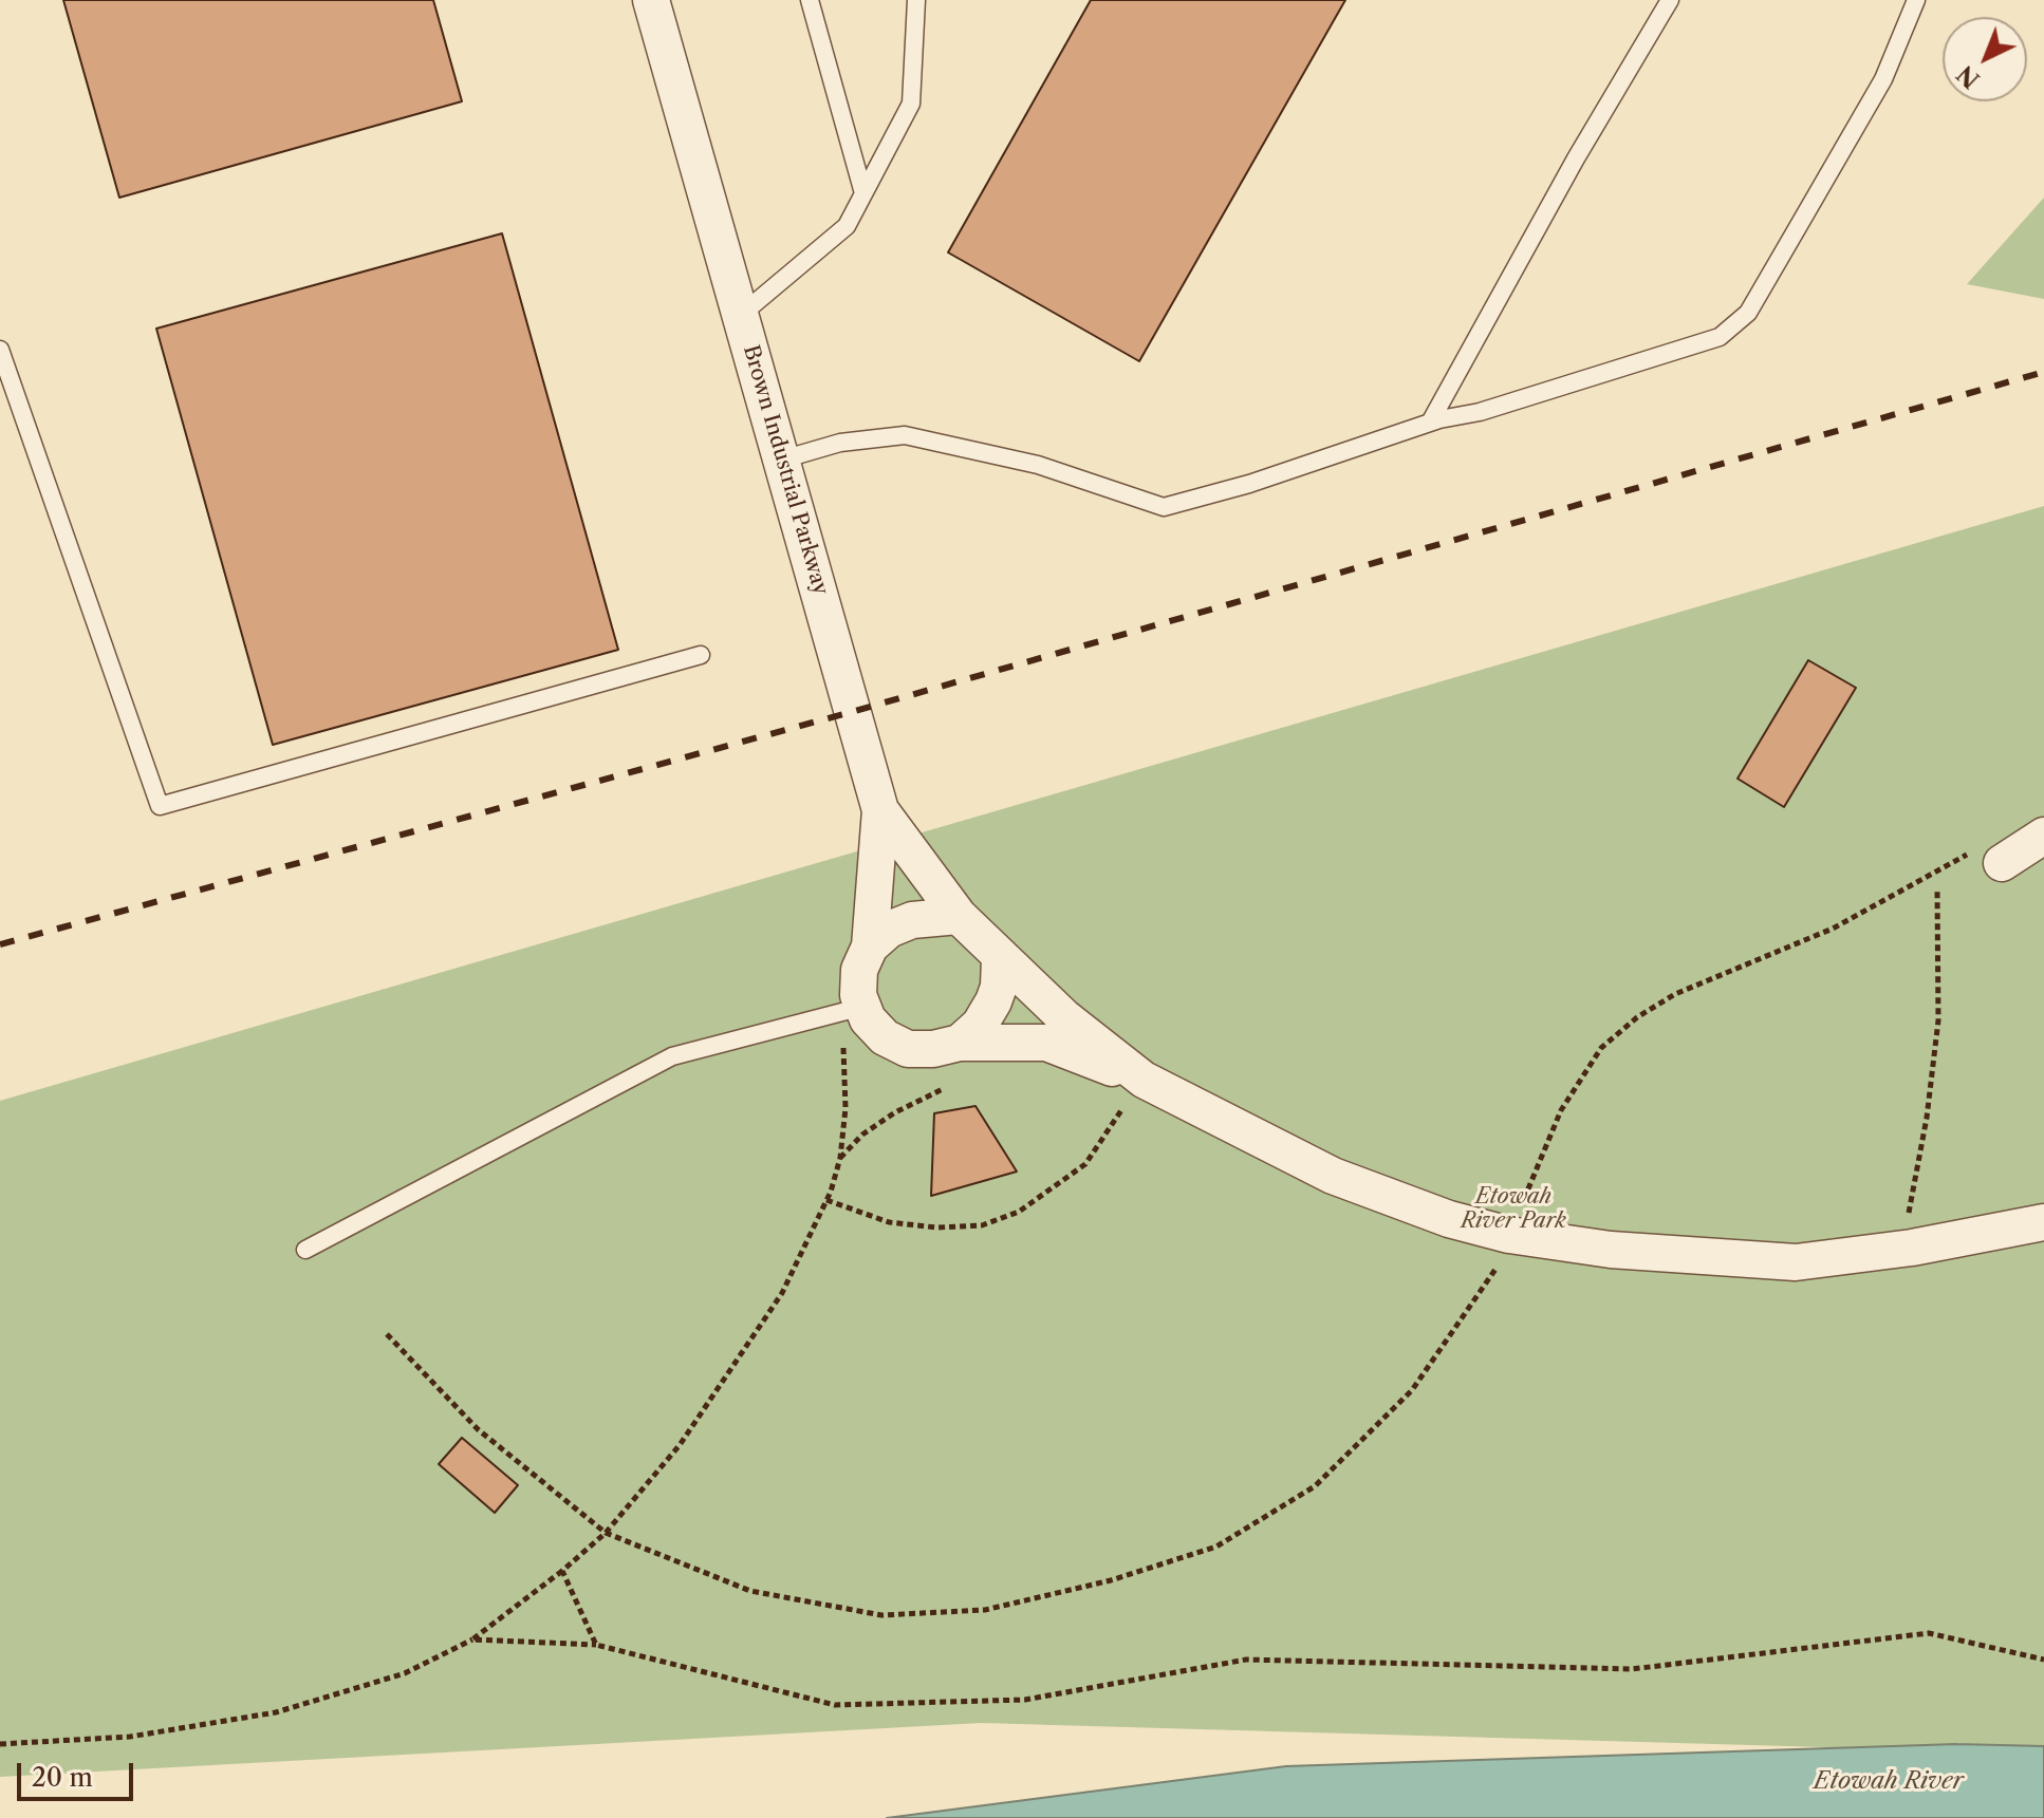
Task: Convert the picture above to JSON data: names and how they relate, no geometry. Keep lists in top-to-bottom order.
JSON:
{
  "streets": {
    "street": ["Brown Industrial Parkway"]
  },
  "water": ["Etowah River"],
  "parks": ["Etowah River Park"],
  "scale_bar": "20 m",
  "north": "bottom left"
}
